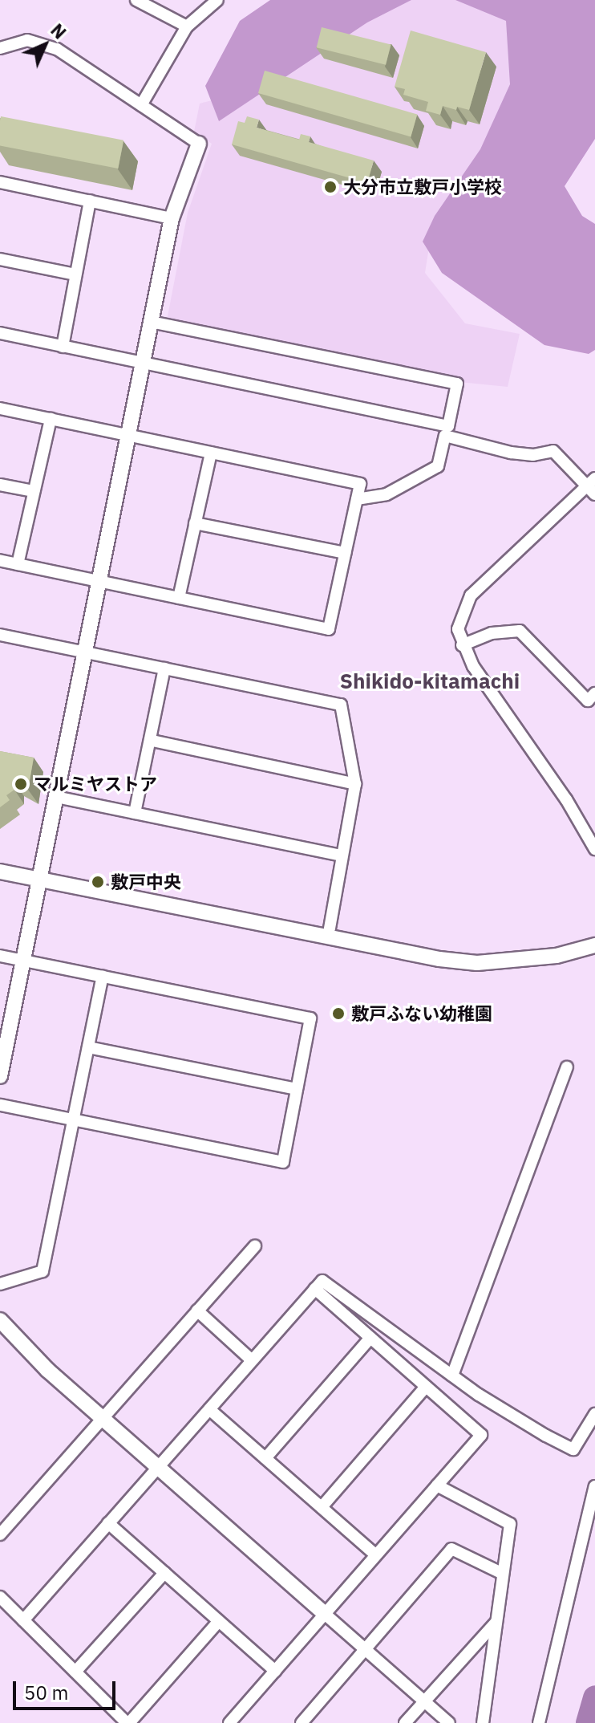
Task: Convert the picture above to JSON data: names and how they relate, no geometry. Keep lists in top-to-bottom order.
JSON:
{
  "districts": ["Shikido-kitamachi"],
  "places": [
    "大分市立敷戸小学校",
    "マルミヤストア",
    "敷戸中央",
    "敷戸ふない幼稚園"
  ],
  "scale_bar": "50 m",
  "north": "top right"
}
